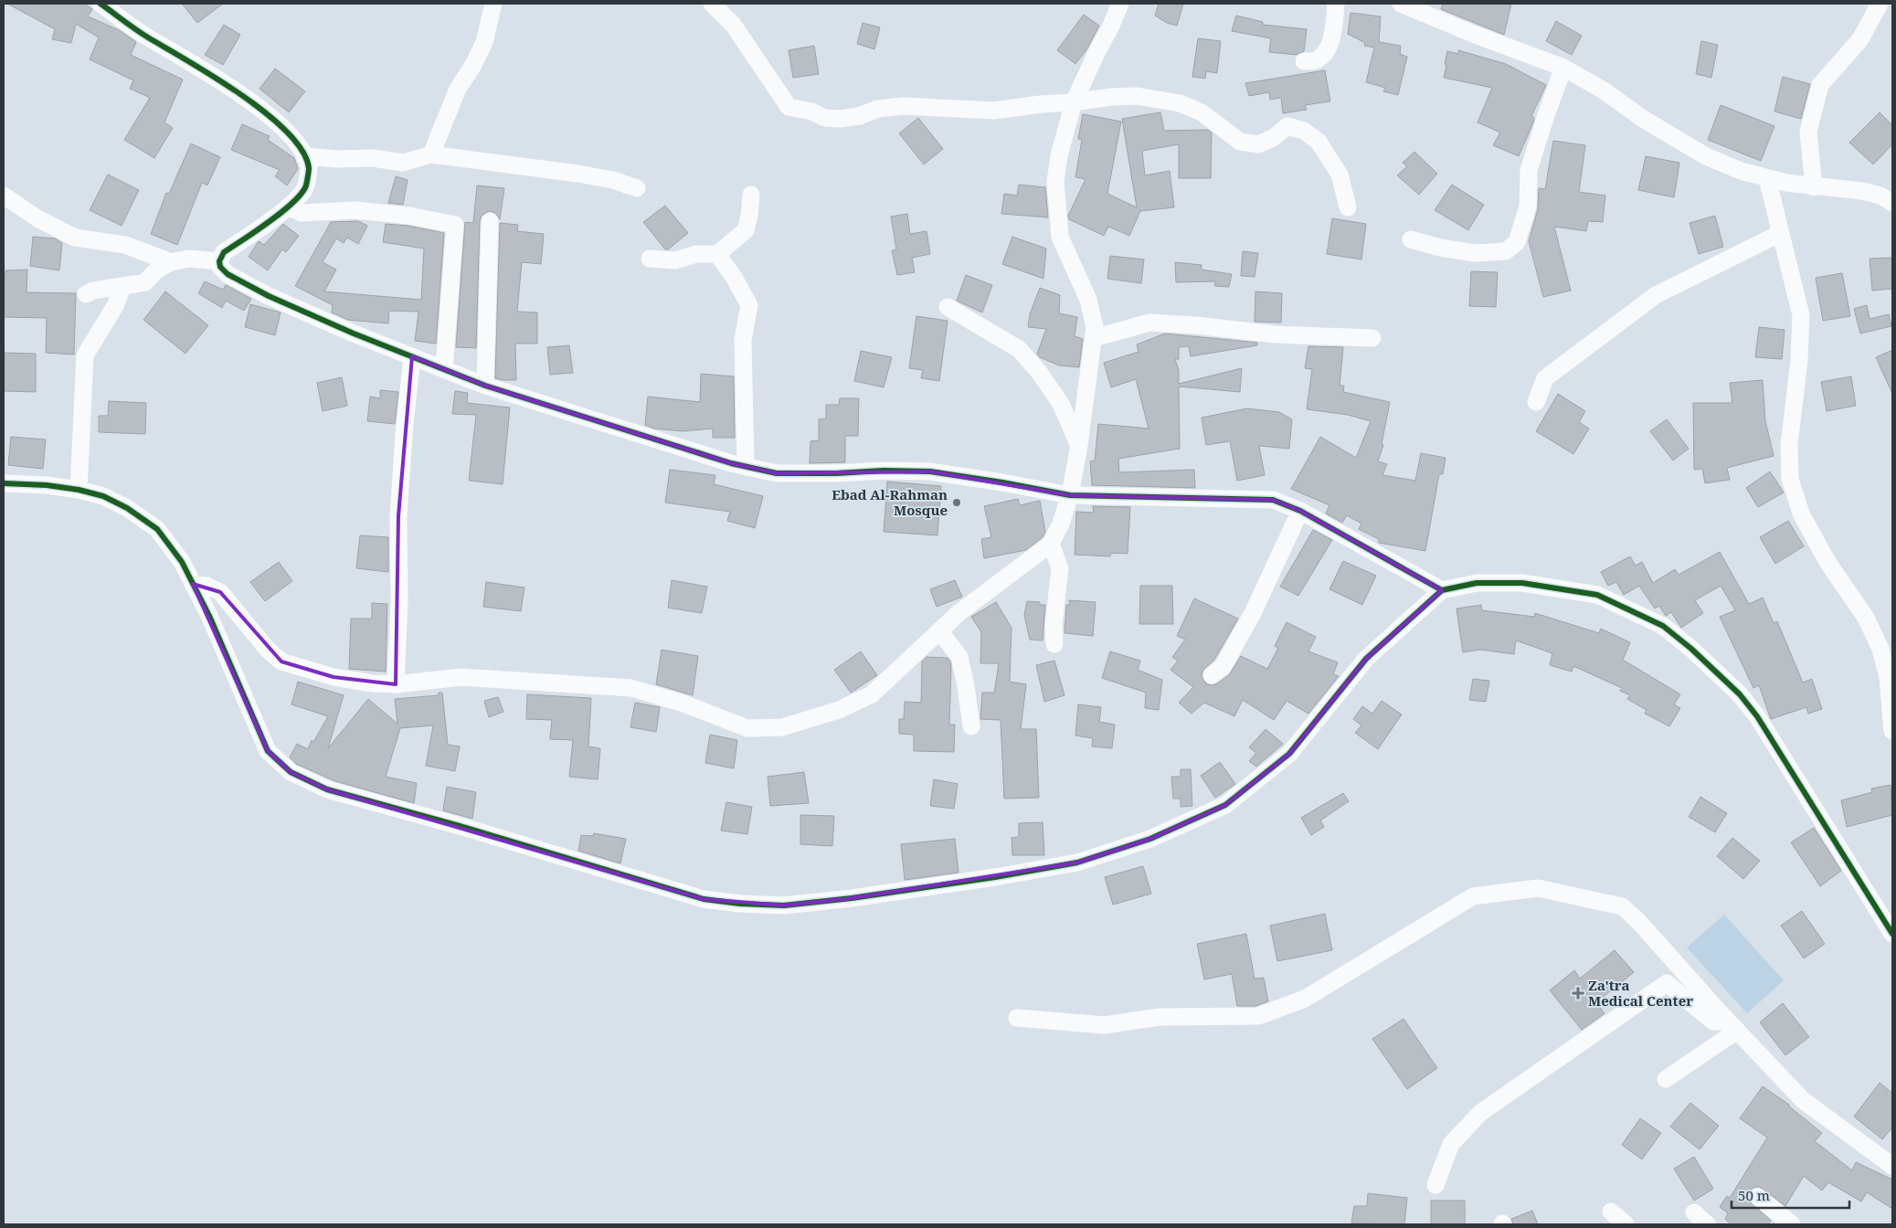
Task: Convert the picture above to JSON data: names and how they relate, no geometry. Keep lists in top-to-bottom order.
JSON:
{
  "places": {
    "other": ["Ebad Al-Rahman Mosque"],
    "health": ["Za'tra Medical Center"]
  },
  "scale_bar": "50 m"
}
